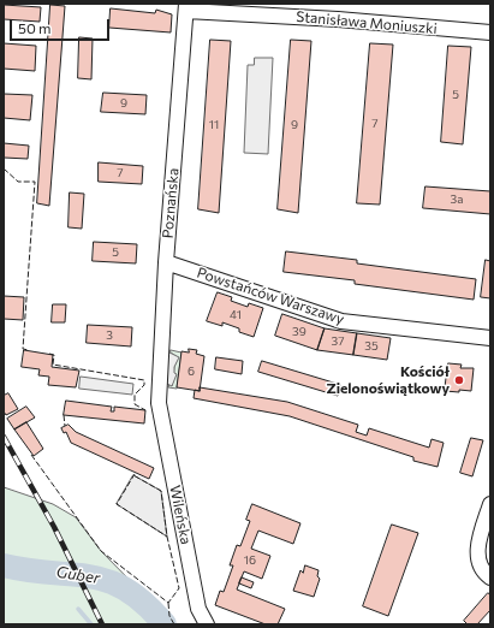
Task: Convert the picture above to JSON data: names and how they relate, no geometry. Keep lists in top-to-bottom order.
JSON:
{
  "streets": {
    "street": [
      "Stanisława Moniuszki",
      "Poznańska",
      "Powstańców Warszawy",
      "Wileńska"
    ]
  },
  "crossings": [
    ["Stanisława Moniuszki", "Poznańska"],
    ["Poznańska", "Powstańców Warszawy"],
    ["Poznańska", "Wileńska"]
  ],
  "water": ["Guber"],
  "places": ["Kościół Zielonoświątkowy"],
  "house_numbers": [
    "5",
    "9",
    "7",
    "11",
    "9",
    "7",
    "3a",
    "5",
    "41",
    "39",
    "3",
    "37",
    "35",
    "6",
    "16"
  ],
  "scale_bar": "50 m"
}
